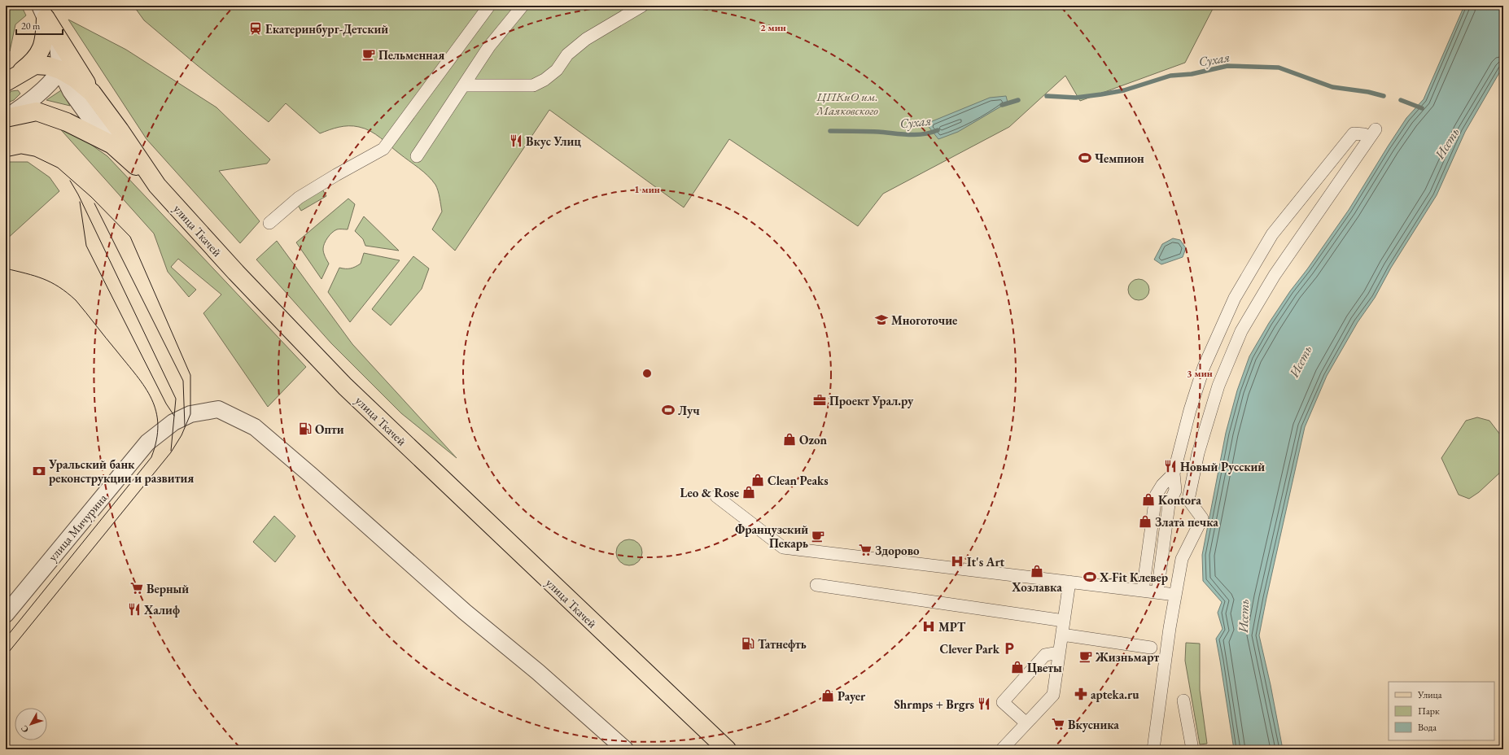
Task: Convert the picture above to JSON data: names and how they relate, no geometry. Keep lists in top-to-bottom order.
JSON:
{
  "streets": {
    "main road": ["улица Ткачей"],
    "street": ["улица Мичурина"]
  },
  "water": ["Сухая", "Исеть"],
  "parks": ["ЦПКиО им. Маяковского"],
  "places": {
    "station": ["Екатеринбург-Детский"],
    "cafe": ["Пельменная", "Французский Пекарь", "Жизньмарт"],
    "restaurant": [
      "Вкус Улиц",
      "Новый Русский",
      "Халиф",
      "Shrmps + Brgrs"
    ],
    "sports": ["Чемпион", "Луч", "X-Fit Клевер"],
    "school or university": ["Многоточие"],
    "office": ["Проект Урал.ру"],
    "fuel station": ["Опти", "Татнефть"],
    "shop": [
      "Ozon",
      "Clean Peaks",
      "Leo & Rose",
      "Kontora",
      "Злата печка",
      "Хозлавка",
      "Цветы",
      "Payer"
    ],
    "bank": ["Уральский банк реконструкции и развития"],
    "supermarket": ["Здорово", "Верный", "Вкусника"],
    "hospital": ["It's Art", "МРТ"],
    "parking": ["Clever Park"],
    "pharmacy": ["apteka.ru"]
  },
  "legend": ["Улица", "Парк", "Вода"],
  "scale_bar": "20 m",
  "north": "bottom left",
  "rings": ["2 мин", "1 мин", "3 мин"]
}
